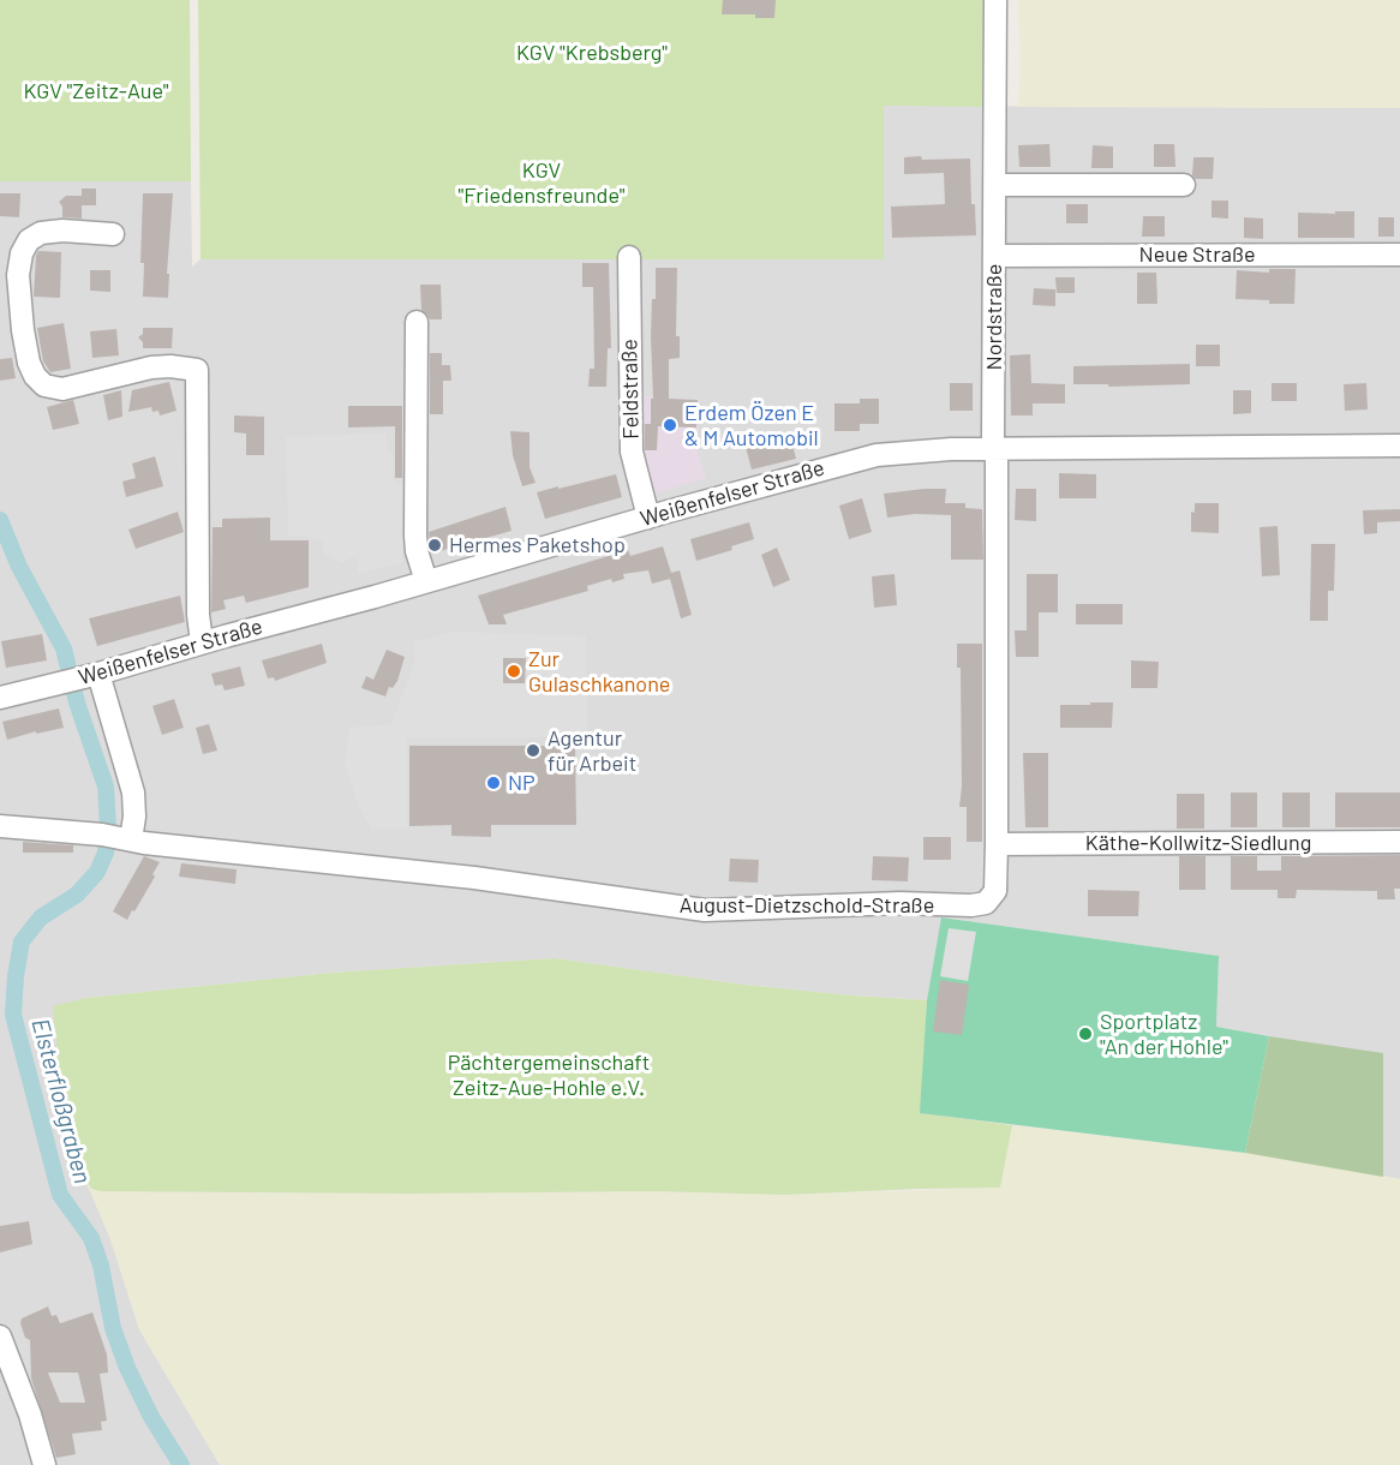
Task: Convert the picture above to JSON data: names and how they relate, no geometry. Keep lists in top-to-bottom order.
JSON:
{
  "streets": {
    "street": [
      "Neue Straße",
      "Nordstraße",
      "Feldstraße",
      "Weißenfelser Straße",
      "Käthe-Kollwitz-Siedlung",
      "August-Dietzschold-Straße"
    ]
  },
  "crossings": [
    ["Neue Straße", "Nordstraße"],
    ["Nordstraße", "Weißenfelser Straße"],
    ["Nordstraße", "August-Dietzschold-Straße"],
    ["Feldstraße", "Weißenfelser Straße"],
    ["Weißenfelser Straße", "August-Dietzschold-Straße"],
    ["Käthe-Kollwitz-Siedlung", "August-Dietzschold-Straße"]
  ],
  "water": ["Elsterfloßgraben"],
  "parks": [
    "KGV \"Krebsberg\"",
    "KGV \"Zeitz-Aue\"",
    "KGV \"Friedensfreunde\"",
    "Pächtergemeinschaft Zeitz-Aue-Hohle e.V."
  ],
  "places": [
    "Erdem Özen E & M Automobil",
    "Hermes Paketshop",
    "Zur Gulaschkanone",
    "Agentur für Arbeit",
    "NP",
    "Sportplatz \"An der Hohle\""
  ]
}
